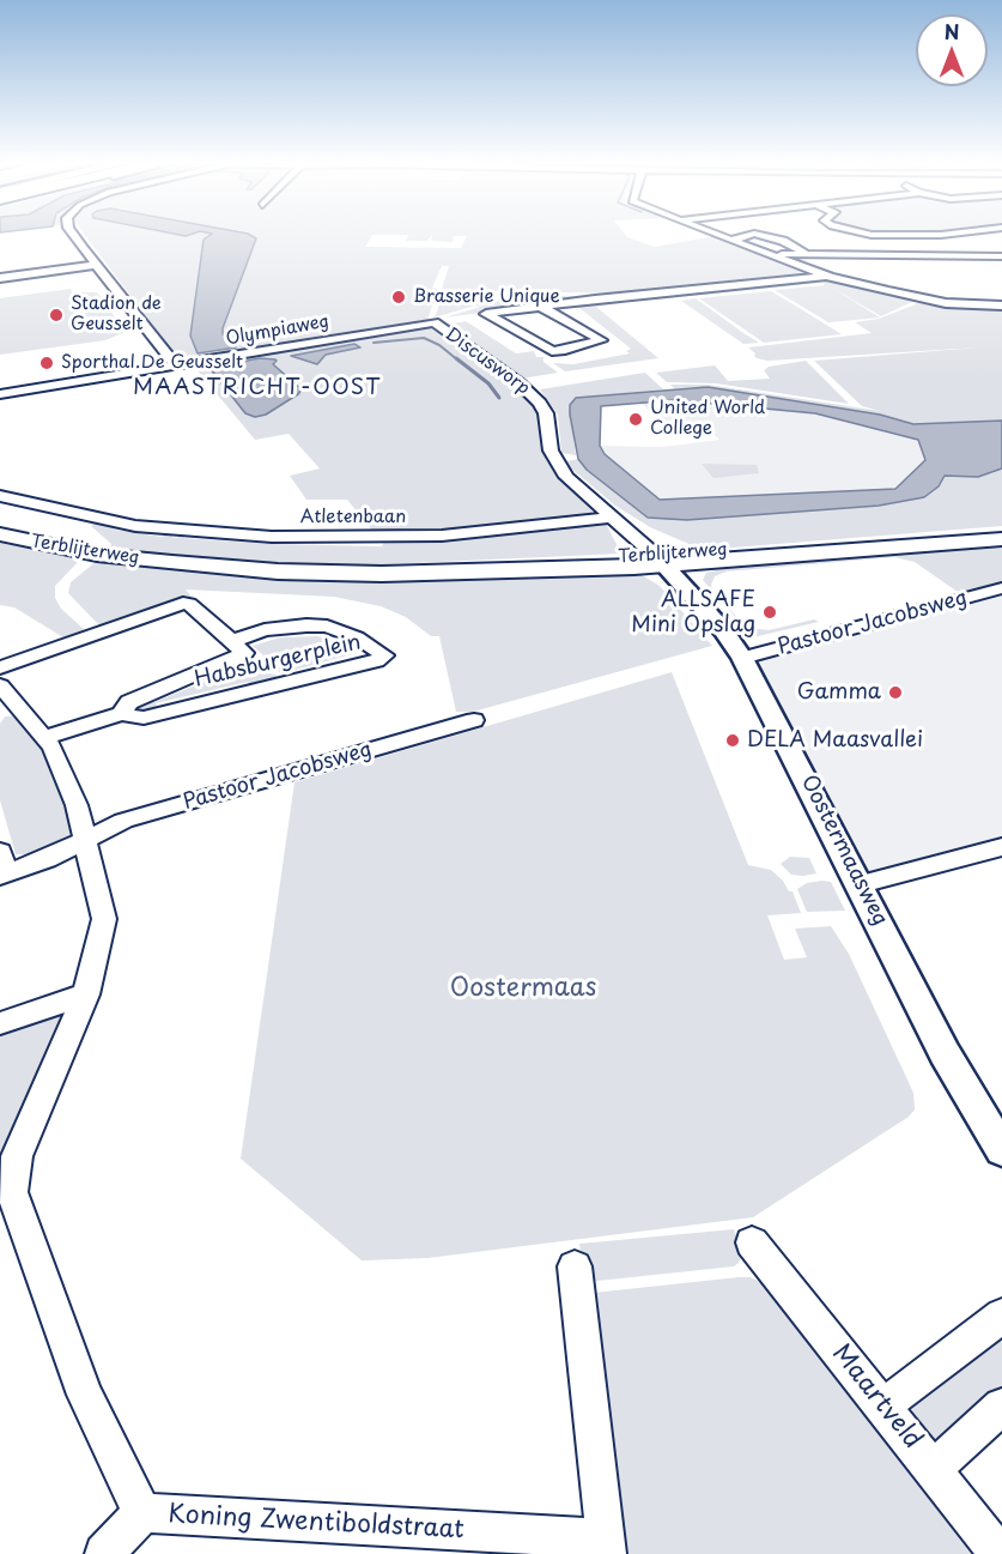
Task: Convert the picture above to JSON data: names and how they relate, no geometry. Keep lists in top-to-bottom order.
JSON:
{
  "streets": {
    "main road": ["Terblijterweg"],
    "street": [
      "Olympiaweg",
      "Discusworp",
      "Atletenbaan",
      "Pastoor Jacobsweg",
      "Habsburgerplein",
      "Oostermaasweg",
      "Maartveld",
      "Koning Zwentiboldstraat"
    ]
  },
  "crossings": [
    ["Olympiaweg", "Discusworp"],
    ["Discusworp", "Atletenbaan"],
    ["Discusworp", "Terblijterweg"],
    ["Discusworp", "Oostermaasweg"],
    ["Terblijterweg", "Oostermaasweg"],
    ["Pastoor Jacobsweg", "Oostermaasweg"],
    ["Pastoor Jacobsweg", "Koning Zwentiboldstraat"],
    ["Habsburgerplein", "Koning Zwentiboldstraat"]
  ],
  "districts": ["MAASTRICHT-OOST"],
  "parks": ["Oostermaas"],
  "places": [
    "Brasserie Unique",
    "Stadion de Geusselt",
    "Sporthal De Geusselt",
    "United World College",
    "ALLSAFE Mini Opslag",
    "Gamma",
    "DELA Maasvallei"
  ],
  "north": "top"
}
